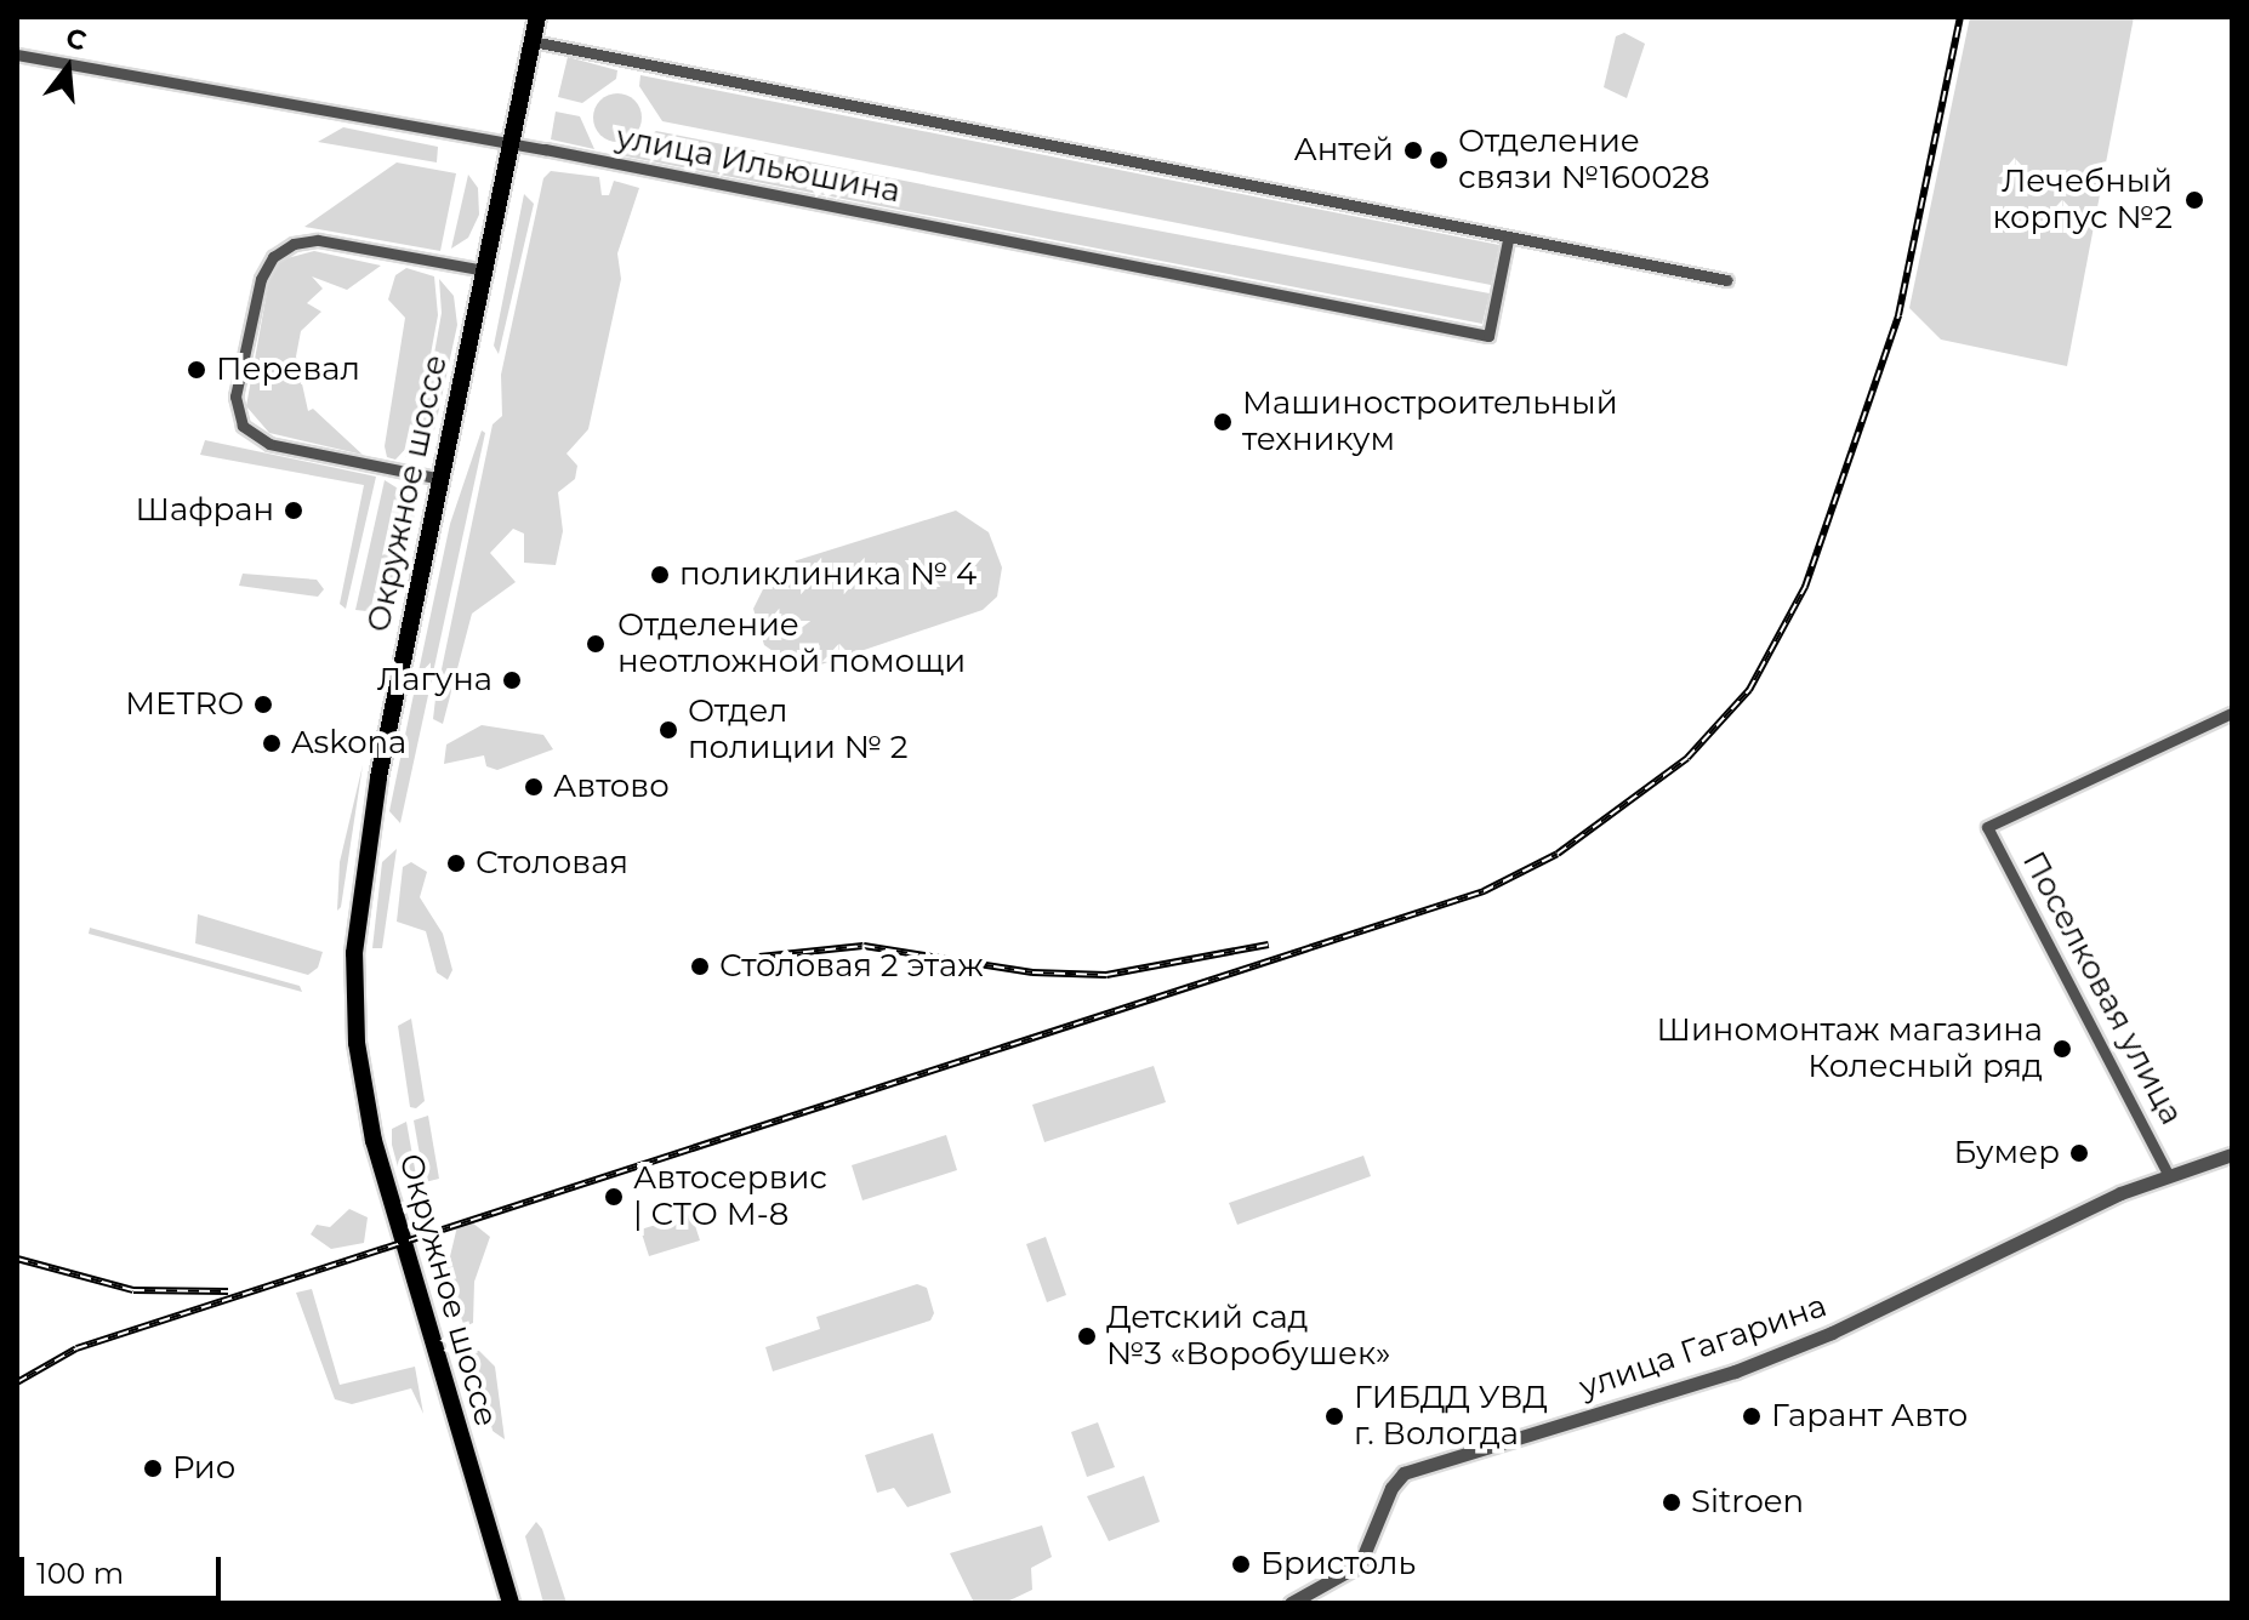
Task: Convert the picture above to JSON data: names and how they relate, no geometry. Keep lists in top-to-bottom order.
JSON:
{
  "streets": {
    "main road": ["Окружное шоссе"],
    "street": ["улица Ильюшина", "Поселковая улица", "улица Гагарина"]
  },
  "crossings": [
    ["улица Ильюшина", "Окружное шоссе"],
    ["Поселковая улица", "улица Гагарина"]
  ],
  "places": [
    "Антей",
    "Отделение связи №160028",
    "Лечебный корпус №2",
    "Перевал",
    "Машиностроительный техникум",
    "Шафран",
    "поликлиника № 4",
    "Отделение неотложной помощи",
    "Лагуна",
    "METRO",
    "Отдел полиции № 2",
    "Askona",
    "Автово",
    "Столовая",
    "Столовая 2 этаж",
    "Шиномонтаж магазина Колесный ряд",
    "Бумер",
    "Автосервис | СТО М-8",
    "Детский сад №3 «Воробушек»",
    "ГИБДД УВД г. Вологда",
    "Гарант Авто",
    "Рио",
    "Sitroen",
    "Бристоль"
  ],
  "scale_bar": "100 m",
  "north": "top"
}
